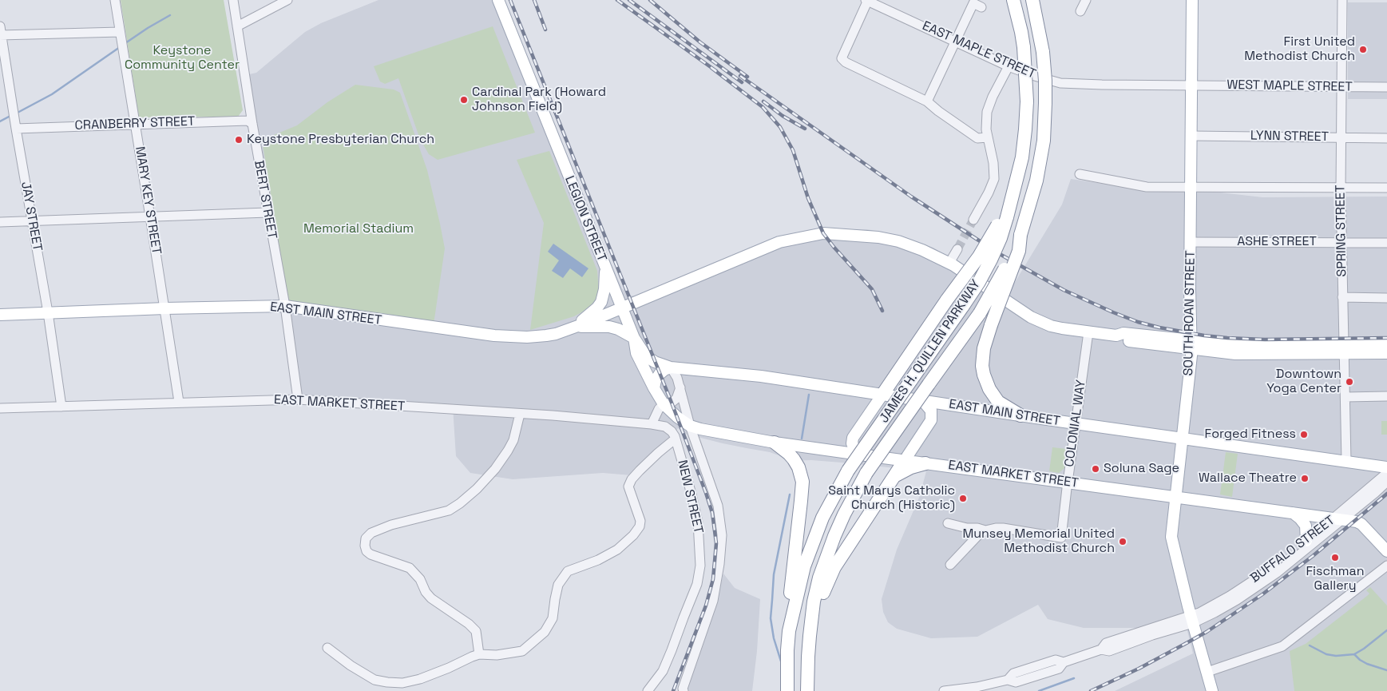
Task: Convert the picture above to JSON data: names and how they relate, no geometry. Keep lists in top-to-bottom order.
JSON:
{
  "streets": {
    "highway": ["JAMES H. QUILLEN PARKWAY"],
    "main road": [
      "LEGION STREET",
      "SOUTH ROAN STREET",
      "EAST MAIN STREET",
      "EAST MARKET STREET"
    ],
    "street": [
      "EAST MAPLE STREET",
      "WEST MAPLE STREET",
      "CRANBERRY STREET",
      "LYNN STREET",
      "BERT STREET",
      "MARY KEY STREET",
      "JAY STREET",
      "SPRING STREET",
      "ASHE STREET",
      "COLONIAL WAY",
      "NEW STREET",
      "BUFFALO STREET"
    ]
  },
  "crossings": [
    ["EAST MAPLE STREET", "WEST MAPLE STREET"],
    ["EAST MAPLE STREET", "SOUTH ROAN STREET"],
    ["WEST MAPLE STREET", "SPRING STREET"],
    ["WEST MAPLE STREET", "SOUTH ROAN STREET"],
    ["CRANBERRY STREET", "BERT STREET"],
    ["CRANBERRY STREET", "MARY KEY STREET"],
    ["CRANBERRY STREET", "JAY STREET"],
    ["LYNN STREET", "SPRING STREET"],
    ["LYNN STREET", "SOUTH ROAN STREET"],
    ["BERT STREET", "EAST MAIN STREET"],
    ["BERT STREET", "EAST MARKET STREET"],
    ["MARY KEY STREET", "EAST MAIN STREET"],
    ["MARY KEY STREET", "EAST MARKET STREET"],
    ["JAY STREET", "EAST MAIN STREET"],
    ["JAY STREET", "EAST MARKET STREET"],
    ["LEGION STREET", "EAST MAIN STREET"],
    ["LEGION STREET", "EAST MARKET STREET"],
    ["SPRING STREET", "ASHE STREET"],
    ["SPRING STREET", "EAST MAIN STREET"],
    ["ASHE STREET", "SOUTH ROAN STREET"],
    ["SOUTH ROAN STREET", "EAST MAIN STREET"],
    ["SOUTH ROAN STREET", "EAST MARKET STREET"],
    ["SOUTH ROAN STREET", "BUFFALO STREET"],
    ["EAST MAIN STREET", "EAST MARKET STREET"],
    ["EAST MAIN STREET", "COLONIAL WAY"],
    ["EAST MARKET STREET", "COLONIAL WAY"],
    ["EAST MARKET STREET", "BUFFALO STREET"]
  ],
  "parks": ["Keystone Community Center", "Memorial Stadium"],
  "places": [
    "First United Methodist Church",
    "Cardinal Park (Howard Johnson Field)",
    "Keystone Presbyterian Church",
    "Downtown Yoga Center",
    "Forged Fitness",
    "Soluna Sage",
    "Wallace Theatre",
    "Saint Marys Catholic Church (Historic)",
    "Munsey Memorial United Methodist Church",
    "Fischman Gallery"
  ]
}
